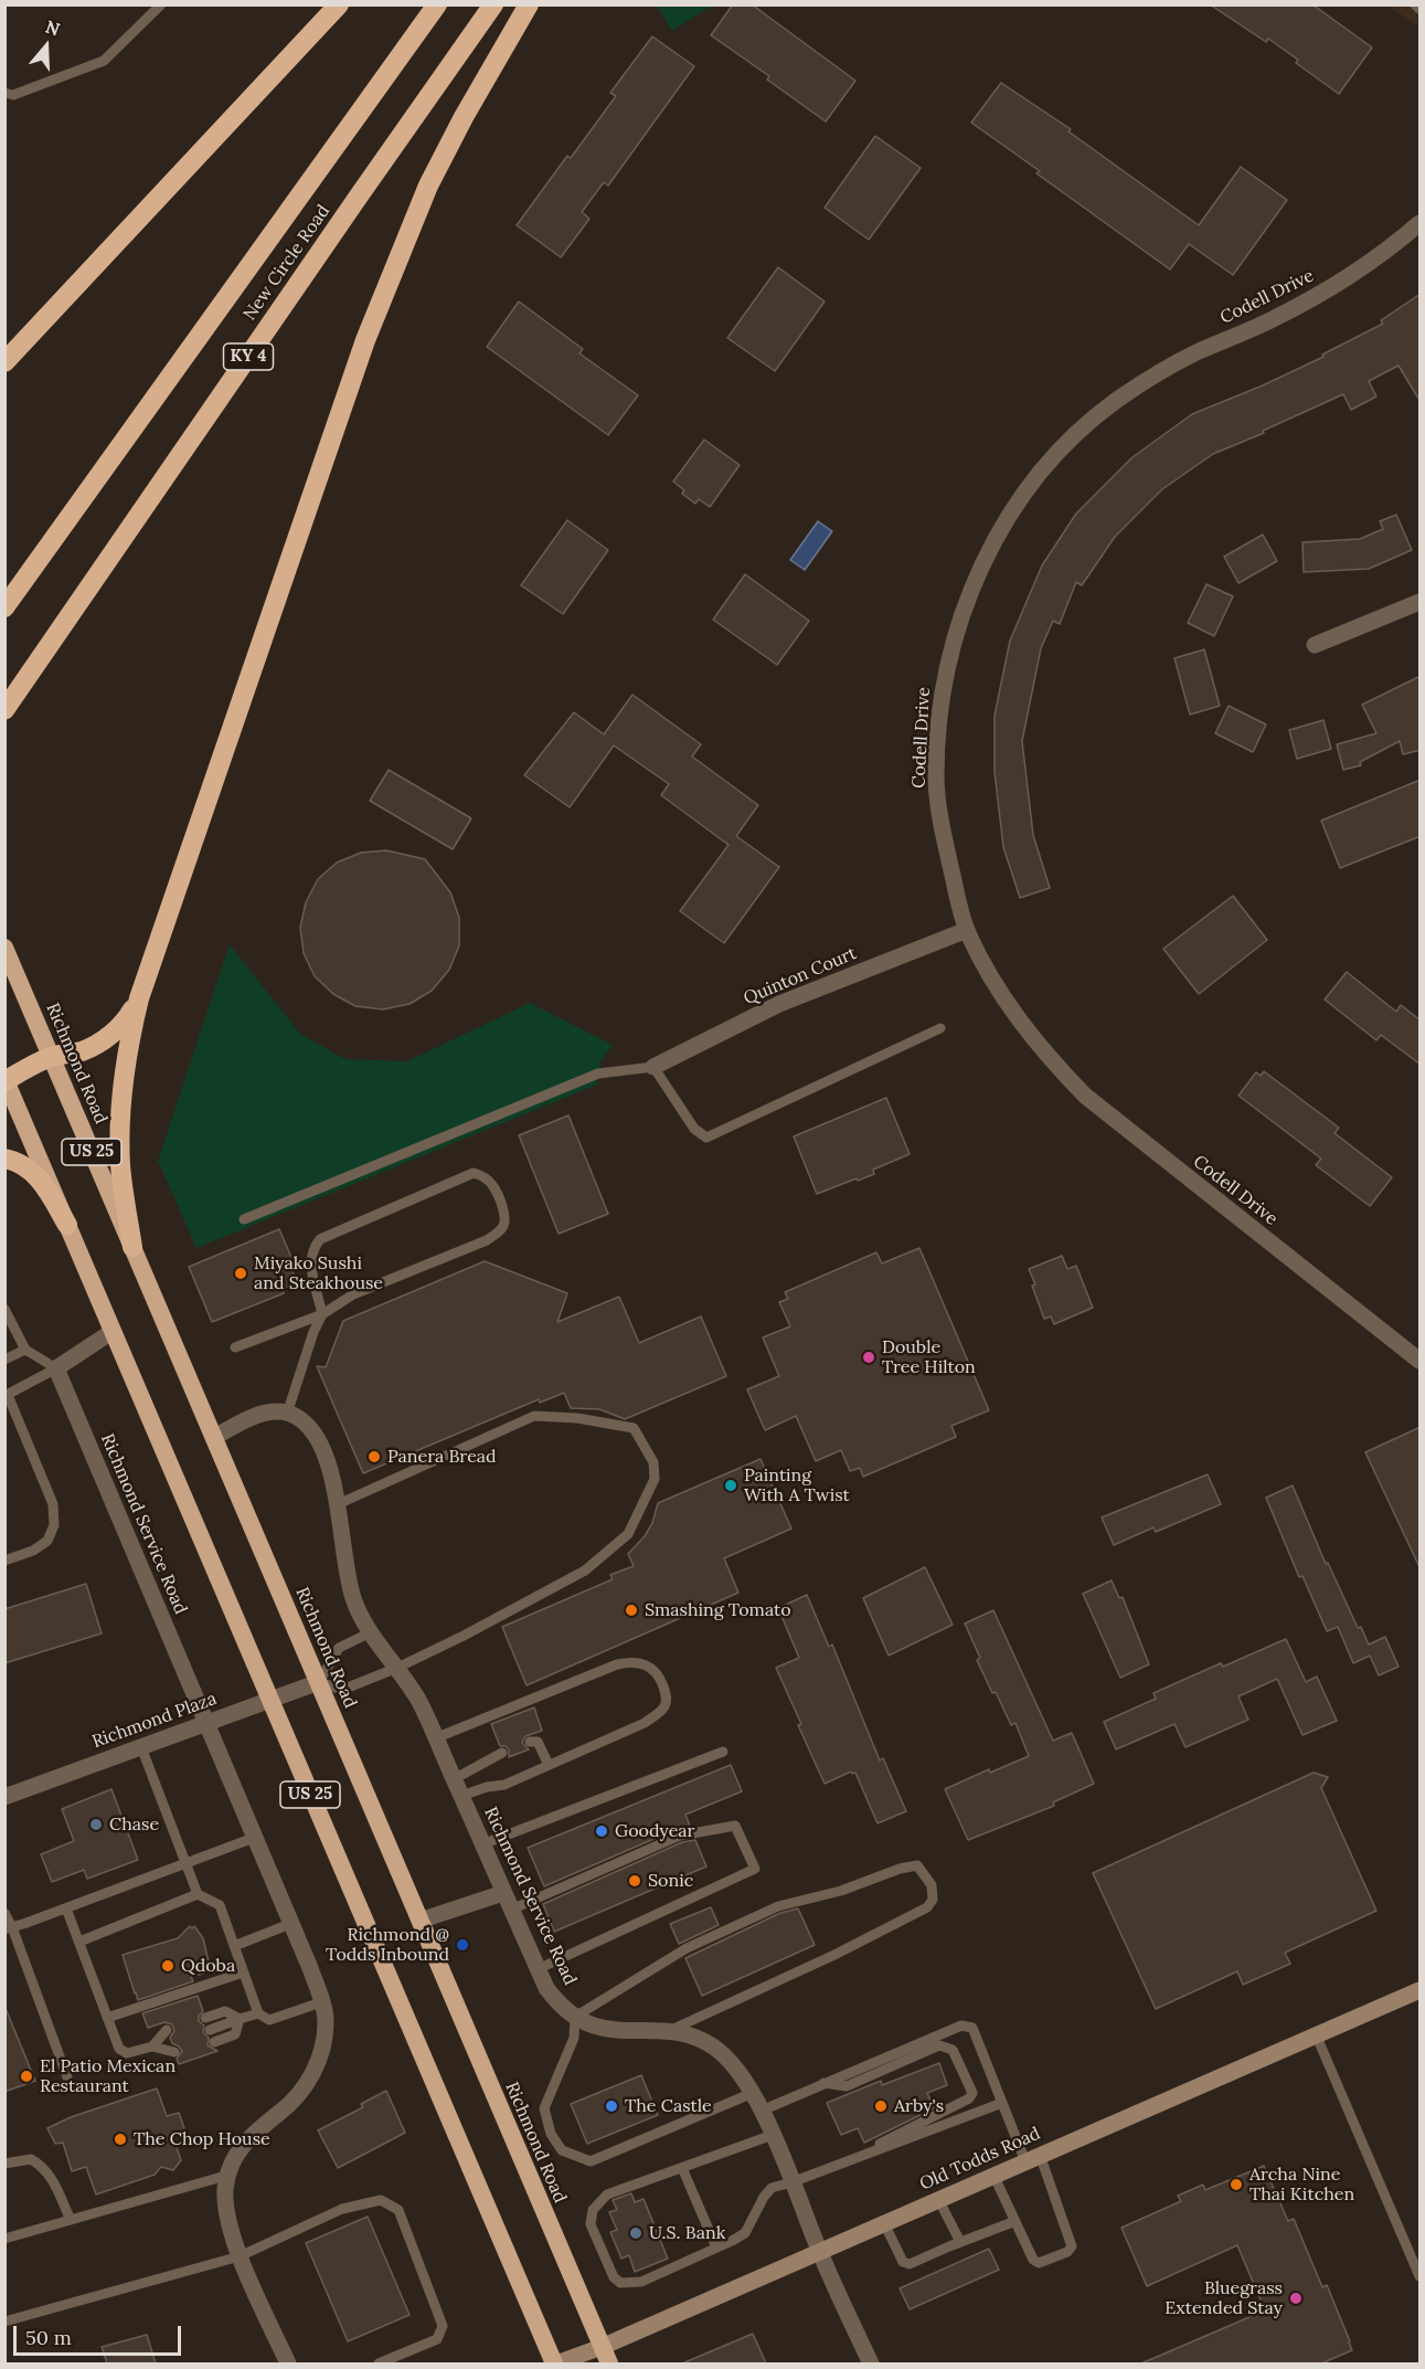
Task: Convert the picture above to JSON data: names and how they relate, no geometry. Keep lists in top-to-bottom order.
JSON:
{
  "streets": {
    "highway": [
      "New Circle Road",
      "KY 4",
      "Richmond Road",
      "US 25"
    ],
    "main road": ["Old Todds Road"],
    "street": [
      "Codell Drive",
      "Quinton Court",
      "Richmond Service Road",
      "Richmond Plaza"
    ]
  },
  "crossings": [
    ["Codell Drive", "Quinton Court"],
    ["Richmond Road", "Richmond Plaza"],
    ["Richmond Road", "Old Todds Road"],
    ["US 25", "Richmond Plaza"],
    ["US 25", "Old Todds Road"],
    ["Richmond Service Road", "Richmond Plaza"],
    ["Richmond Service Road", "Old Todds Road"]
  ],
  "places": [
    "Miyako Sushi and Steakhouse",
    "Double Tree Hilton",
    "Panera Bread",
    "Painting With A Twist",
    "Smashing Tomato",
    "Chase",
    "Goodyear",
    "Sonic",
    "Richmond @ Todds Inbound",
    "Qdoba",
    "El Patio Mexican Restaurant",
    "The Castle",
    "Arby's",
    "The Chop House",
    "Archa Nine Thai Kitchen",
    "U.S. Bank",
    "Bluegrass Extended Stay"
  ],
  "scale_bar": "50 m",
  "north": "top"
}
